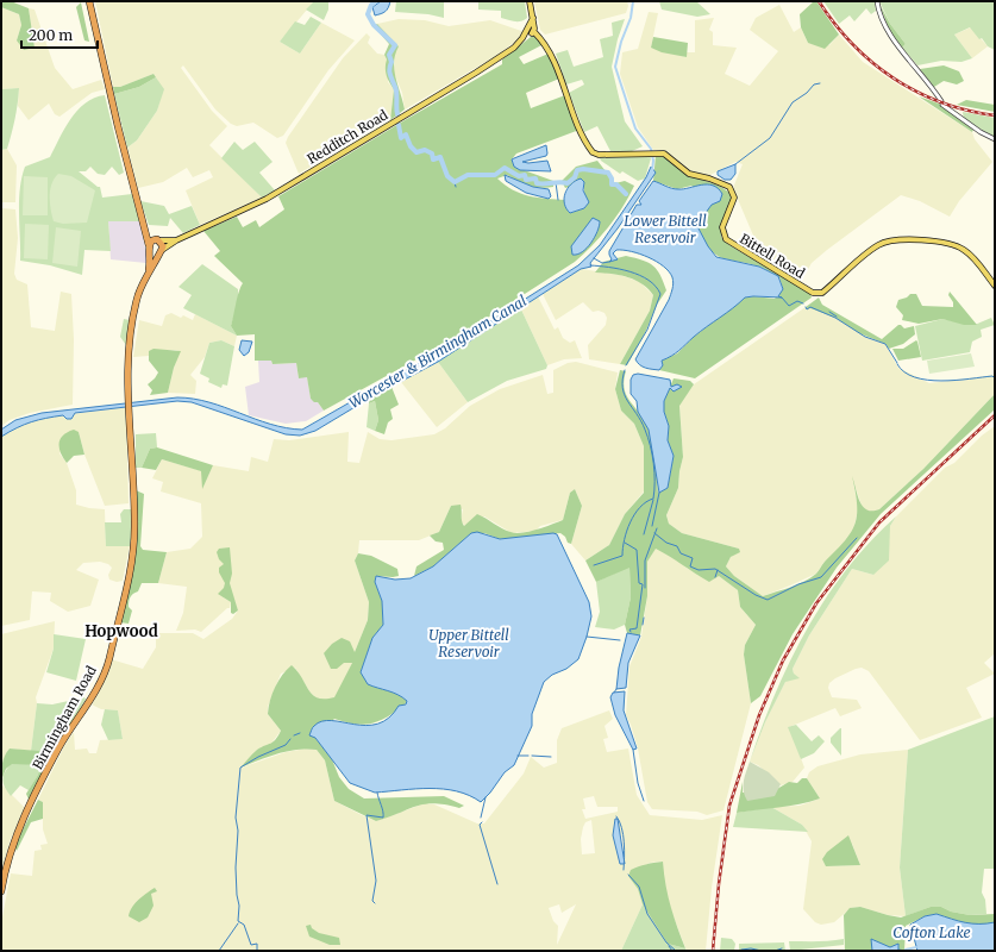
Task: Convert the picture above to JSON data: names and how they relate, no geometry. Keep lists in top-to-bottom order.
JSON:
{
  "streets": {
    "highway": ["Redditch Road", "Birmingham Road"],
    "main road": ["Bittell Road"]
  },
  "crossings": [
    ["Redditch Road", "Bittell Road"],
    ["Redditch Road", "Birmingham Road"]
  ],
  "districts": ["Hopwood"],
  "water": [
    "Lower Bittell Reservoir",
    "Worcester & Birmingham Canal",
    "Upper Bittell Reservoir",
    "Cofton Lake"
  ],
  "scale_bar": "200 m"
}
